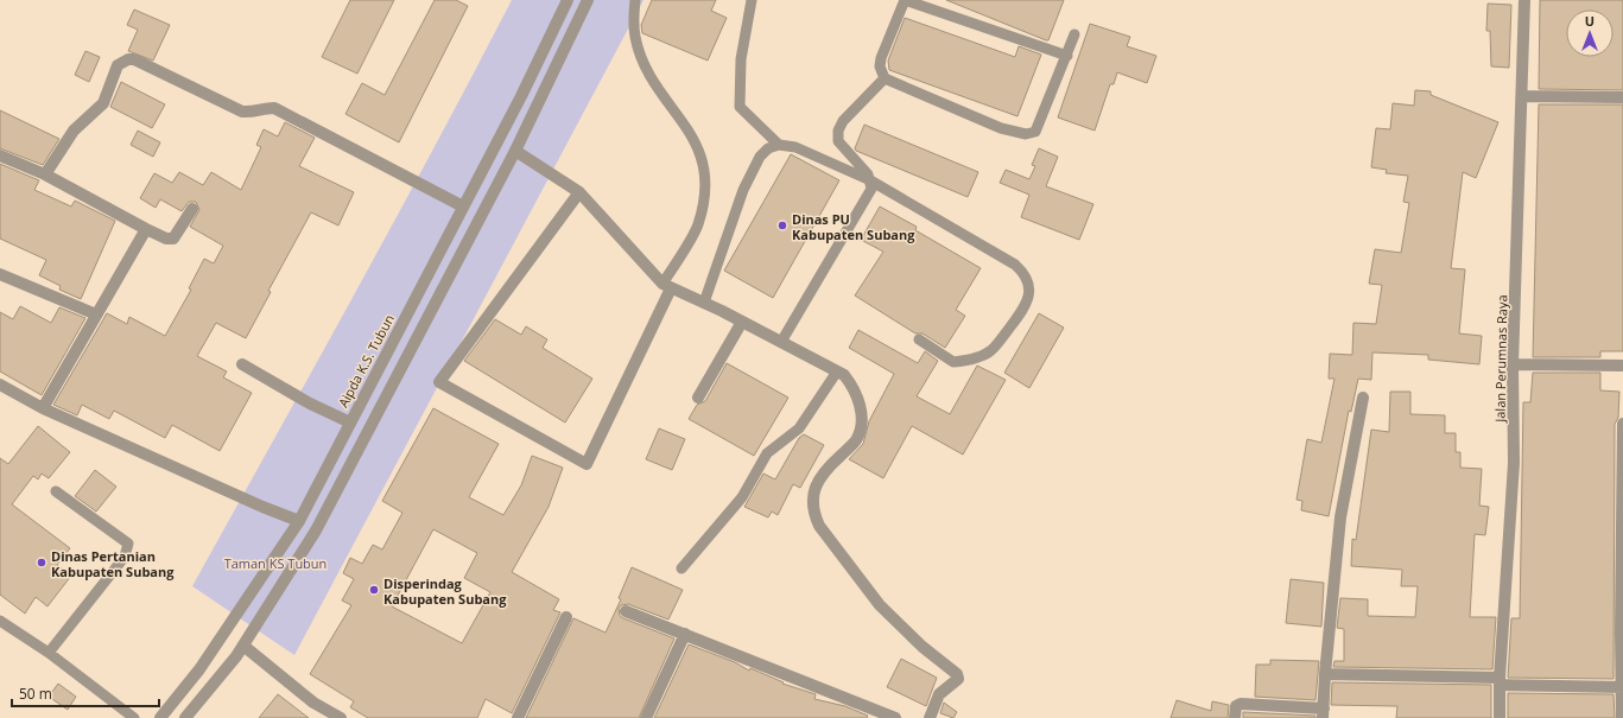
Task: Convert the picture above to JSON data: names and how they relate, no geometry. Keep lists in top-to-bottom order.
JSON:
{
  "streets": {
    "street": ["Jalan Perumnas Raya", "Aipda K.S. Tubun"]
  },
  "parks": ["Taman KS Tubun"],
  "places": ["Dinas PU Kabupaten Subang", "Dinas Pertanian Kabupaten Subang", "Disperindag Kabupaten Subang"],
  "scale_bar": "50 m",
  "north": "top"
}
